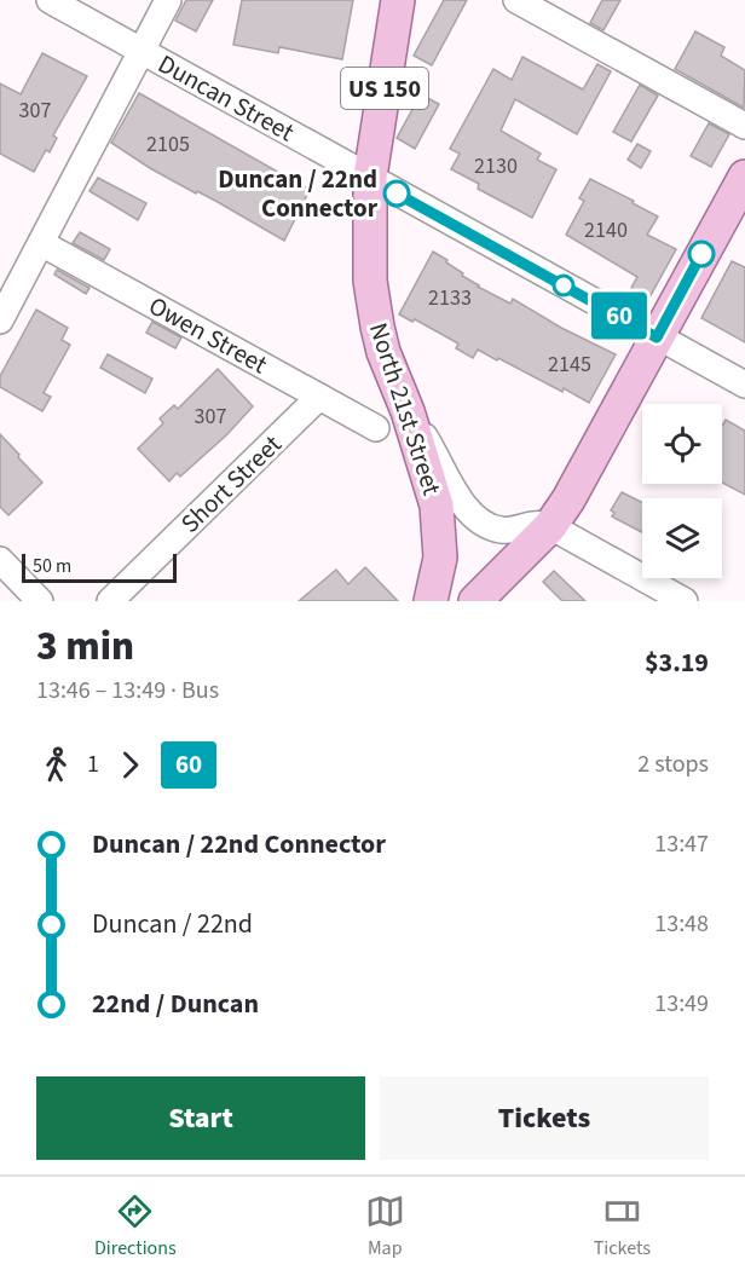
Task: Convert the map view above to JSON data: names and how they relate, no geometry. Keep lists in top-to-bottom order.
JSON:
{
  "streets": {
    "main road": ["US 150", "North 21st Street"],
    "street": ["Duncan Street", "Owen Street", "Short Street"]
  },
  "crossings": [
    ["Duncan Street", "North 21st Street"],
    ["Owen Street", "Short Street"]
  ],
  "places": ["Duncan / 22nd Connector"],
  "lines": ["bus line 60"],
  "house_numbers": [
    "307",
    "2105",
    "2130",
    "2140",
    "2133",
    "2145",
    "307"
  ],
  "scale_bar": "50 m",
  "page": {
    "on_map": "60",
    "scale": "50 m",
    "heading": ["3 min", "13:46 – 13:49 · Bus", "$3.19"],
    "legs": ["1", "60", "2 stops"],
    "list": [
      {
        "name": "Duncan / 22nd Connector",
        "value": "13:47"
      },
      {
        "name": "Duncan / 22nd",
        "value": "13:48"
      },
      {
        "name": "22nd / Duncan",
        "value": "13:49"
      }
    ],
    "buttons": ["Start", "Tickets"],
    "tabs": ["Directions", "Map", "Tickets"]
  }
}
